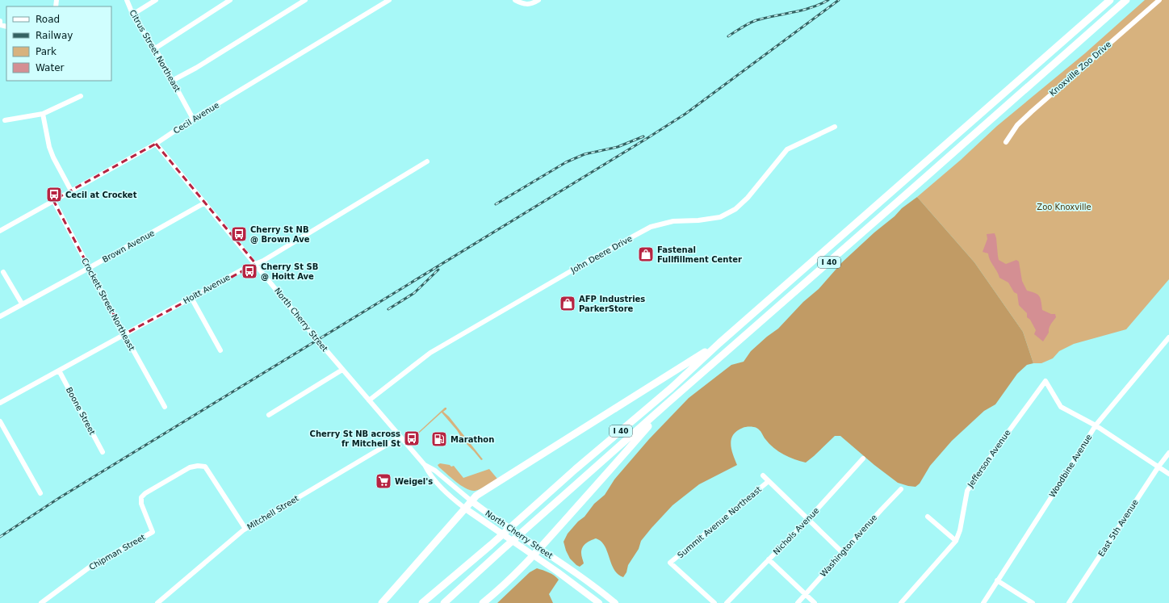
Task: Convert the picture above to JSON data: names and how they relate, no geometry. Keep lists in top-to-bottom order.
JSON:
{
  "streets": {
    "highway": ["I 40"],
    "main road": ["North Cherry Street"],
    "street": [
      "Citrus Street Northeast",
      "Knoxville Zoo Drive",
      "Cecil Avenue",
      "Brown Avenue",
      "John Deere Drive",
      "Hoitt Avenue",
      "Crockett Street Northeast",
      "Boone Street",
      "Jefferson Avenue",
      "Woodbine Avenue",
      "Mitchell Street",
      "Summit Avenue Northeast",
      "East 5th Avenue",
      "Nichols Avenue",
      "Washington Avenue",
      "Chipman Street"
    ]
  },
  "crossings": [
    ["Citrus Street Northeast", "Cecil Avenue"],
    ["Cecil Avenue", "Crockett Street Northeast"],
    ["Cecil Avenue", "North Cherry Street"],
    ["Brown Avenue", "Crockett Street Northeast"],
    ["Brown Avenue", "North Cherry Street"],
    ["John Deere Drive", "North Cherry Street"],
    ["Hoitt Avenue", "Crockett Street Northeast"],
    ["Hoitt Avenue", "North Cherry Street"],
    ["Hoitt Avenue", "Boone Street"],
    ["North Cherry Street", "Mitchell Street"],
    ["Jefferson Avenue", "Woodbine Avenue"],
    ["Mitchell Street", "Chipman Street"]
  ],
  "parks": ["Zoo Knoxville"],
  "places": {
    "bus stop": [
      "Cecil at Crocket",
      "Cherry St NB @ Brown Ave",
      "Cherry St SB @ Hoitt Ave",
      "Cherry St NB across fr Mitchell St"
    ],
    "shop": ["Fastenal Fullfillment Center", "AFP Industries ParkerStore"],
    "fuel station": ["Marathon"],
    "supermarket": ["Weigel's"]
  },
  "legend": [
    "Road",
    "Railway",
    "Park",
    "Water"
  ]
}
